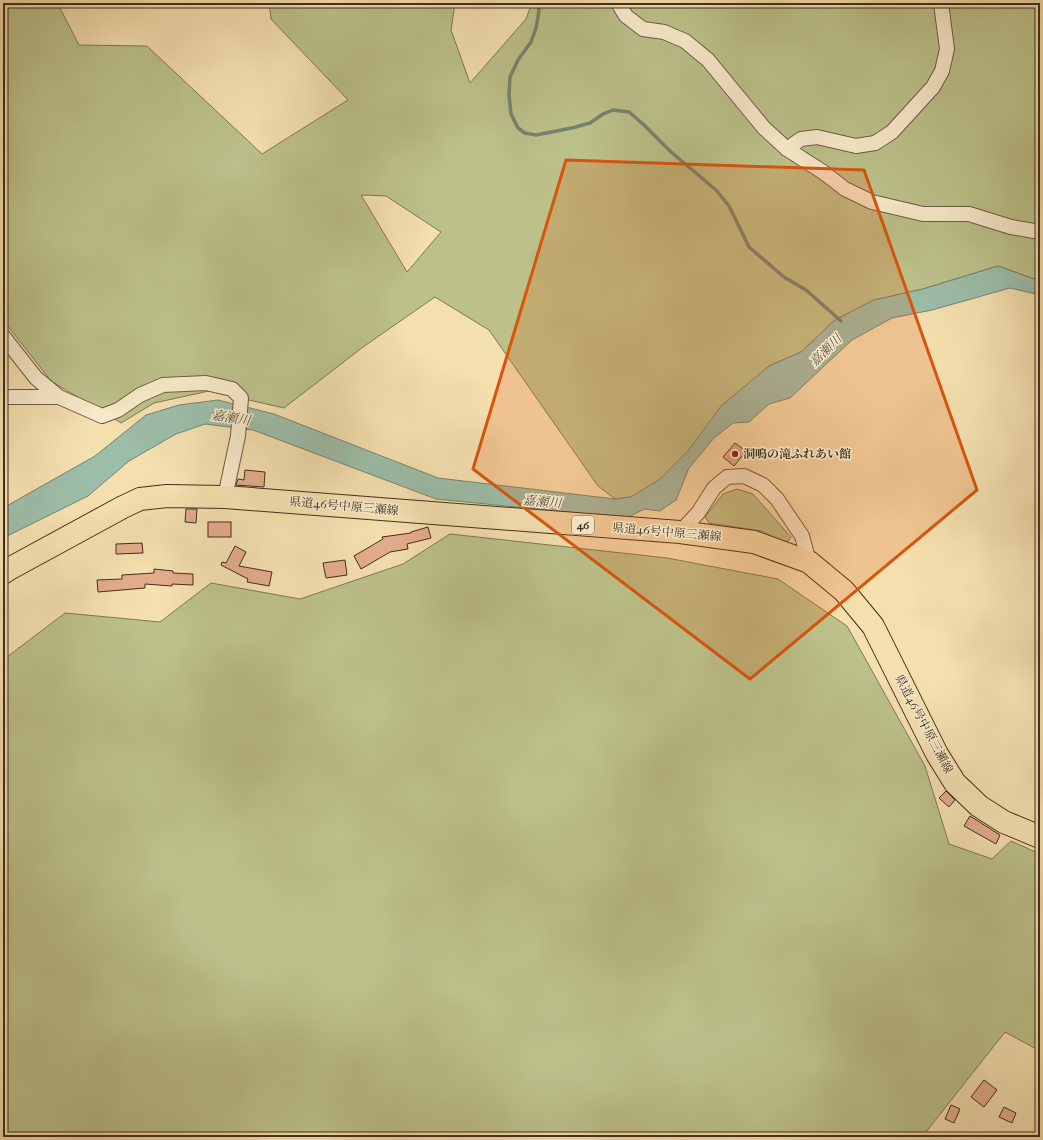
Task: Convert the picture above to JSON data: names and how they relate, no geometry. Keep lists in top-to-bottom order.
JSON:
{
  "streets": {
    "main road": ["県道46号中原三瀬線", "46"]
  },
  "water": ["嘉瀬川"],
  "places": ["洞鳴の滝ふれあい館"]
}
